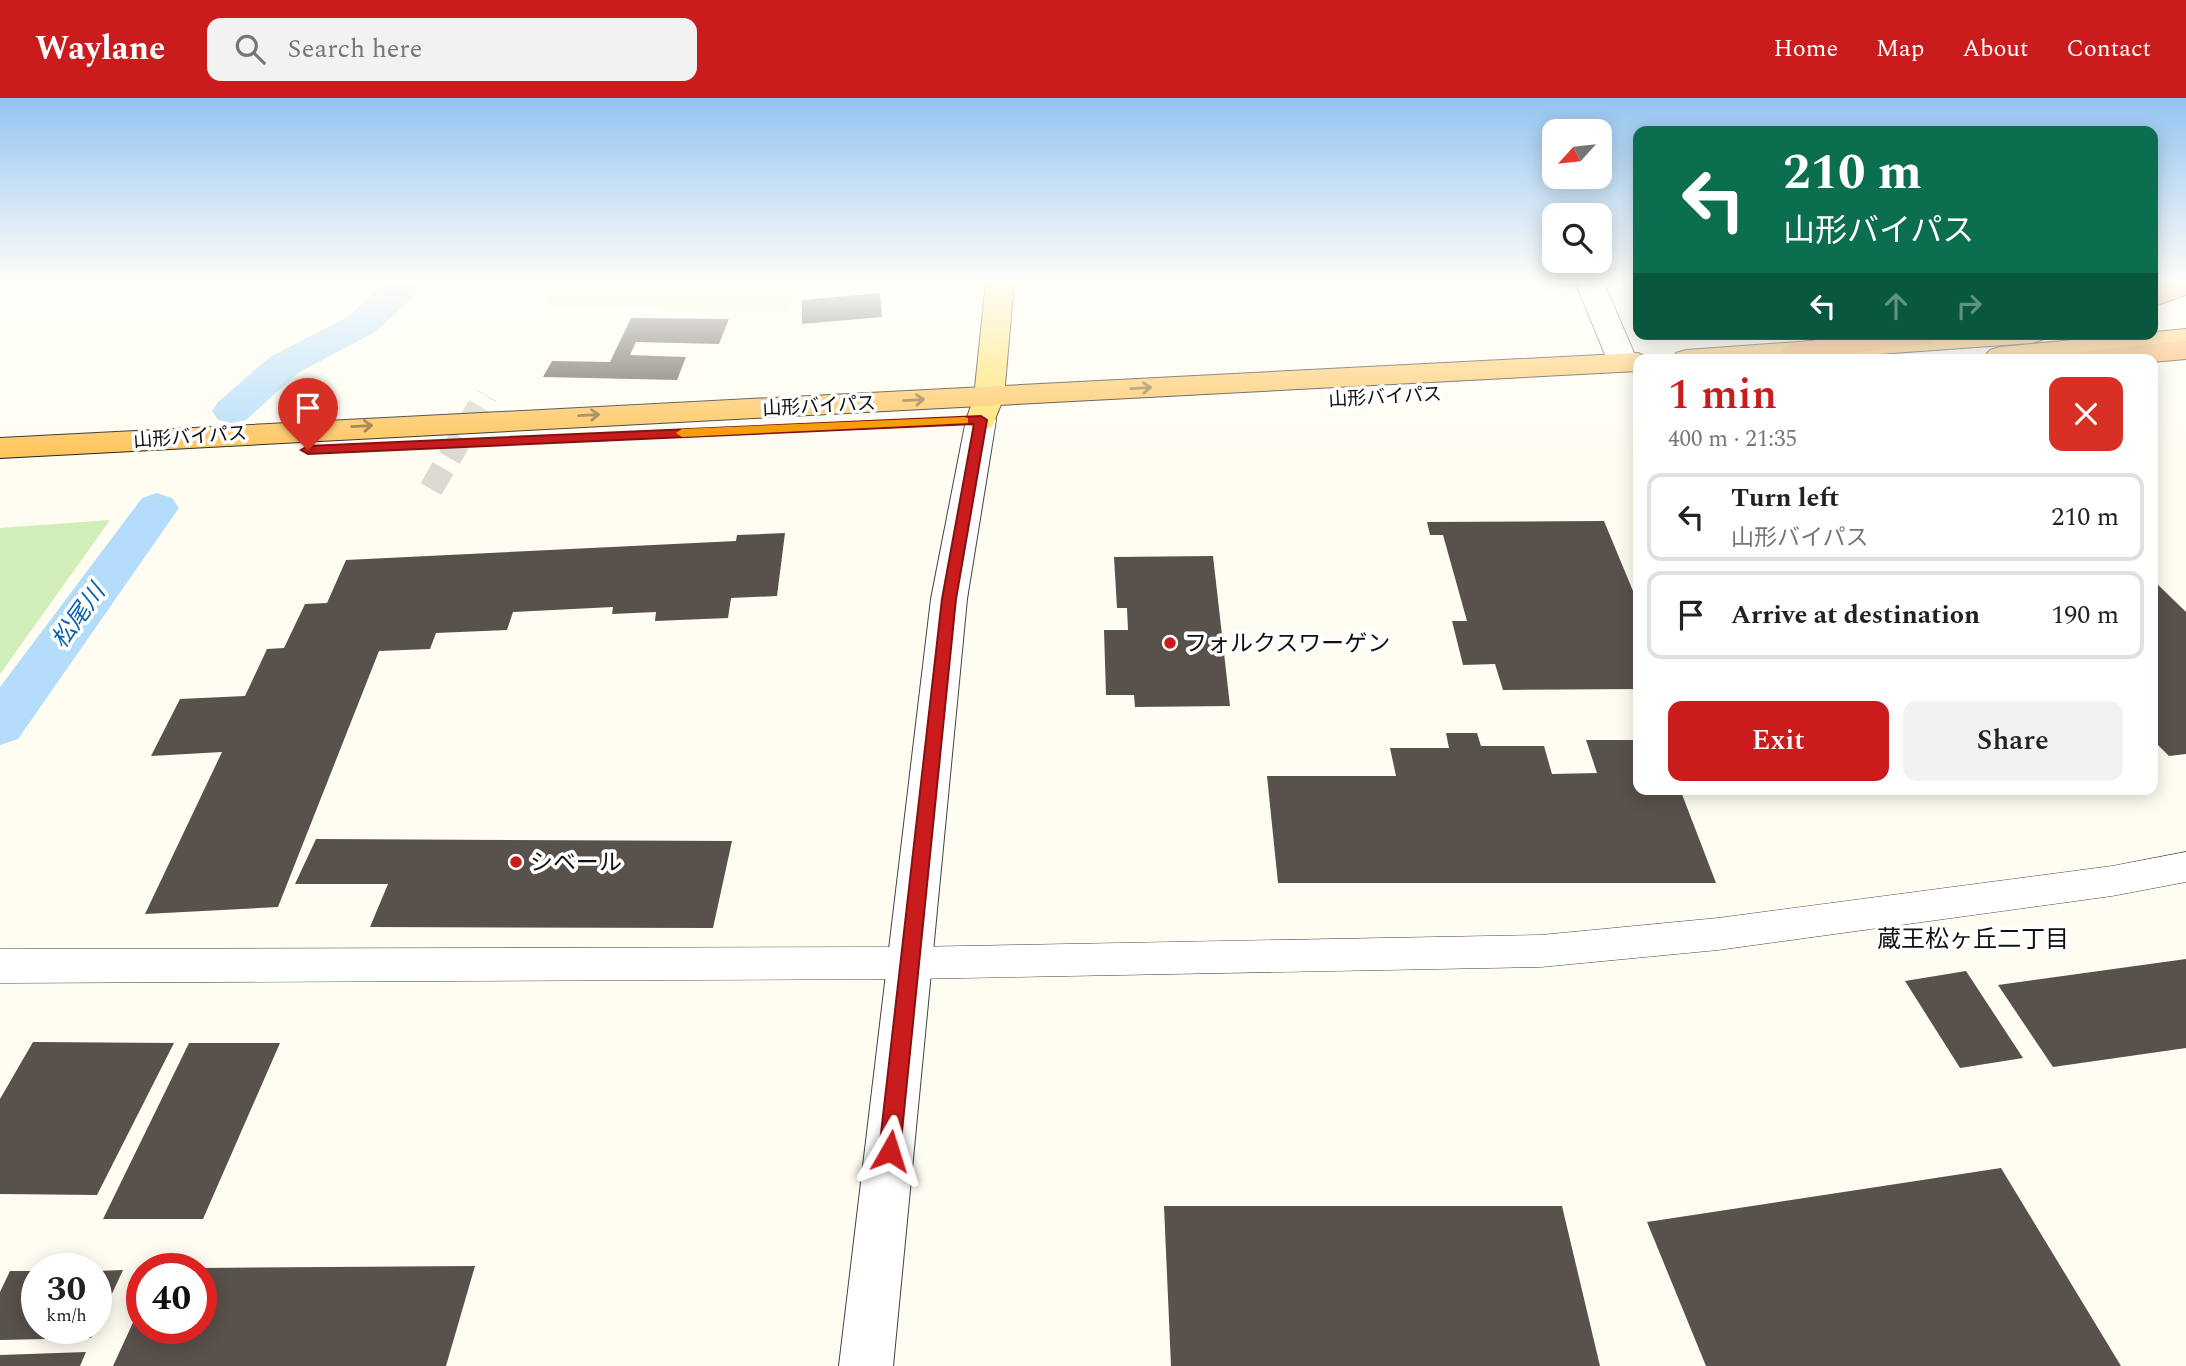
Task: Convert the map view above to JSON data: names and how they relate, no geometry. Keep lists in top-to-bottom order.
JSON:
{
  "streets": {
    "highway": ["山形バイパス"]
  },
  "districts": ["蔵王松ヶ丘二丁目"],
  "water": ["松尾川"],
  "places": ["フォルクスワーゲン", "シベール"],
  "north": "bottom left",
  "page": {
    "header": "Waylane",
    "search": "Search here",
    "nav": [
      "Home",
      "Map",
      "About",
      "Contact"
    ],
    "turn": ["210 m", "山形バイパス"],
    "heading": ["1 min", "400 m · 21:35"],
    "list": [
      {
        "name": "Turn left",
        "note": "山形バイパス",
        "value": "210 m"
      },
      {
        "name": "Arrive at destination",
        "value": "190 m"
      }
    ],
    "buttons": ["Exit", "Share"],
    "speed": "30 km/h",
    "limit": "40"
  }
}
